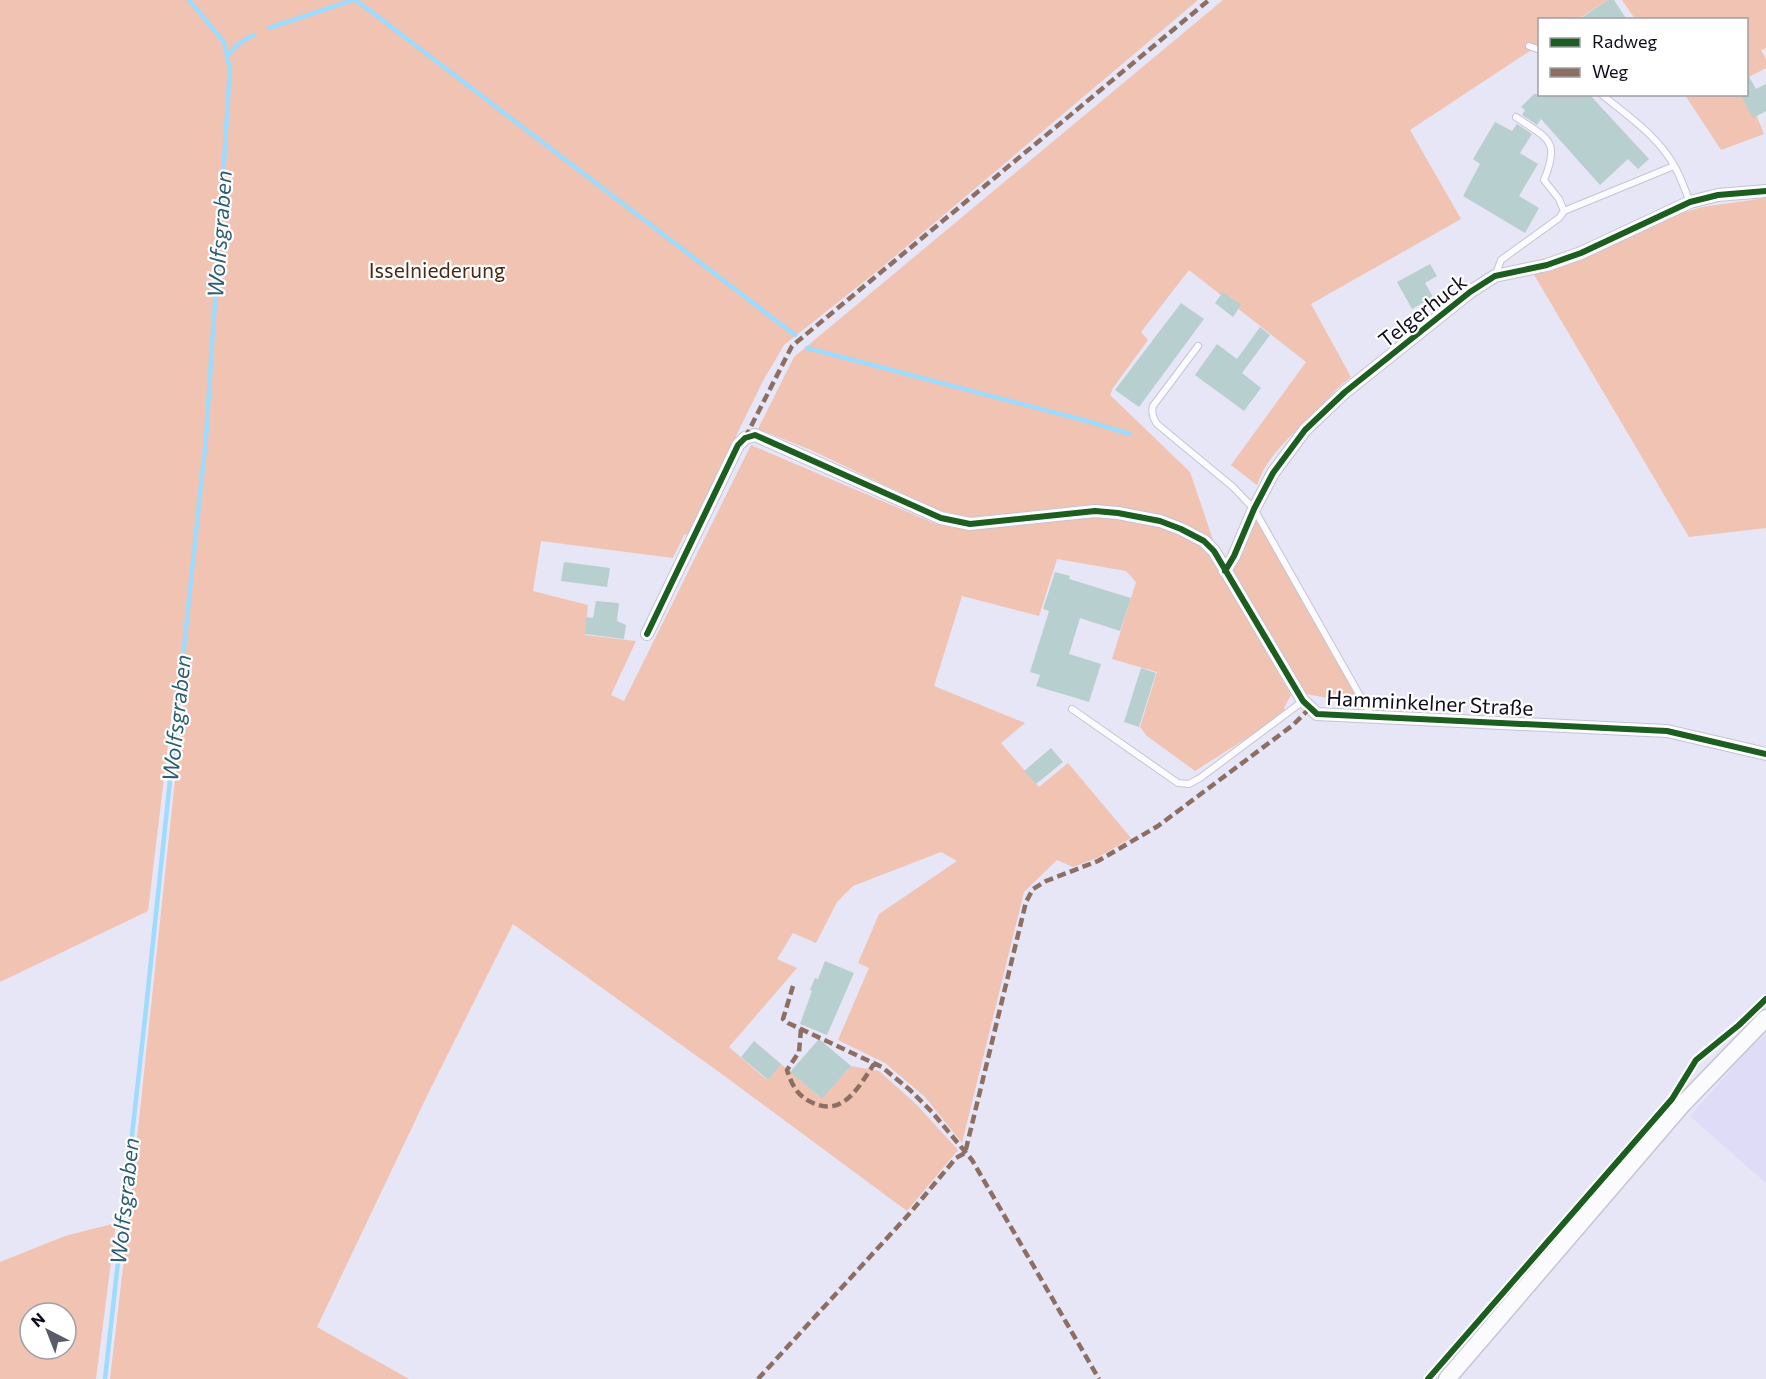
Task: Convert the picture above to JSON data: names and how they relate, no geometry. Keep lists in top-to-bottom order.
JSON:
{
  "streets": {
    "street": ["Telgerhuck", "Hamminkelner Straße"]
  },
  "crossings": [
    ["Telgerhuck", "Hamminkelner Straße"]
  ],
  "water": ["Wolfsgraben"],
  "parks": ["Isselniederung"],
  "legend": ["Radweg", "Weg"],
  "north": "top left"
}
